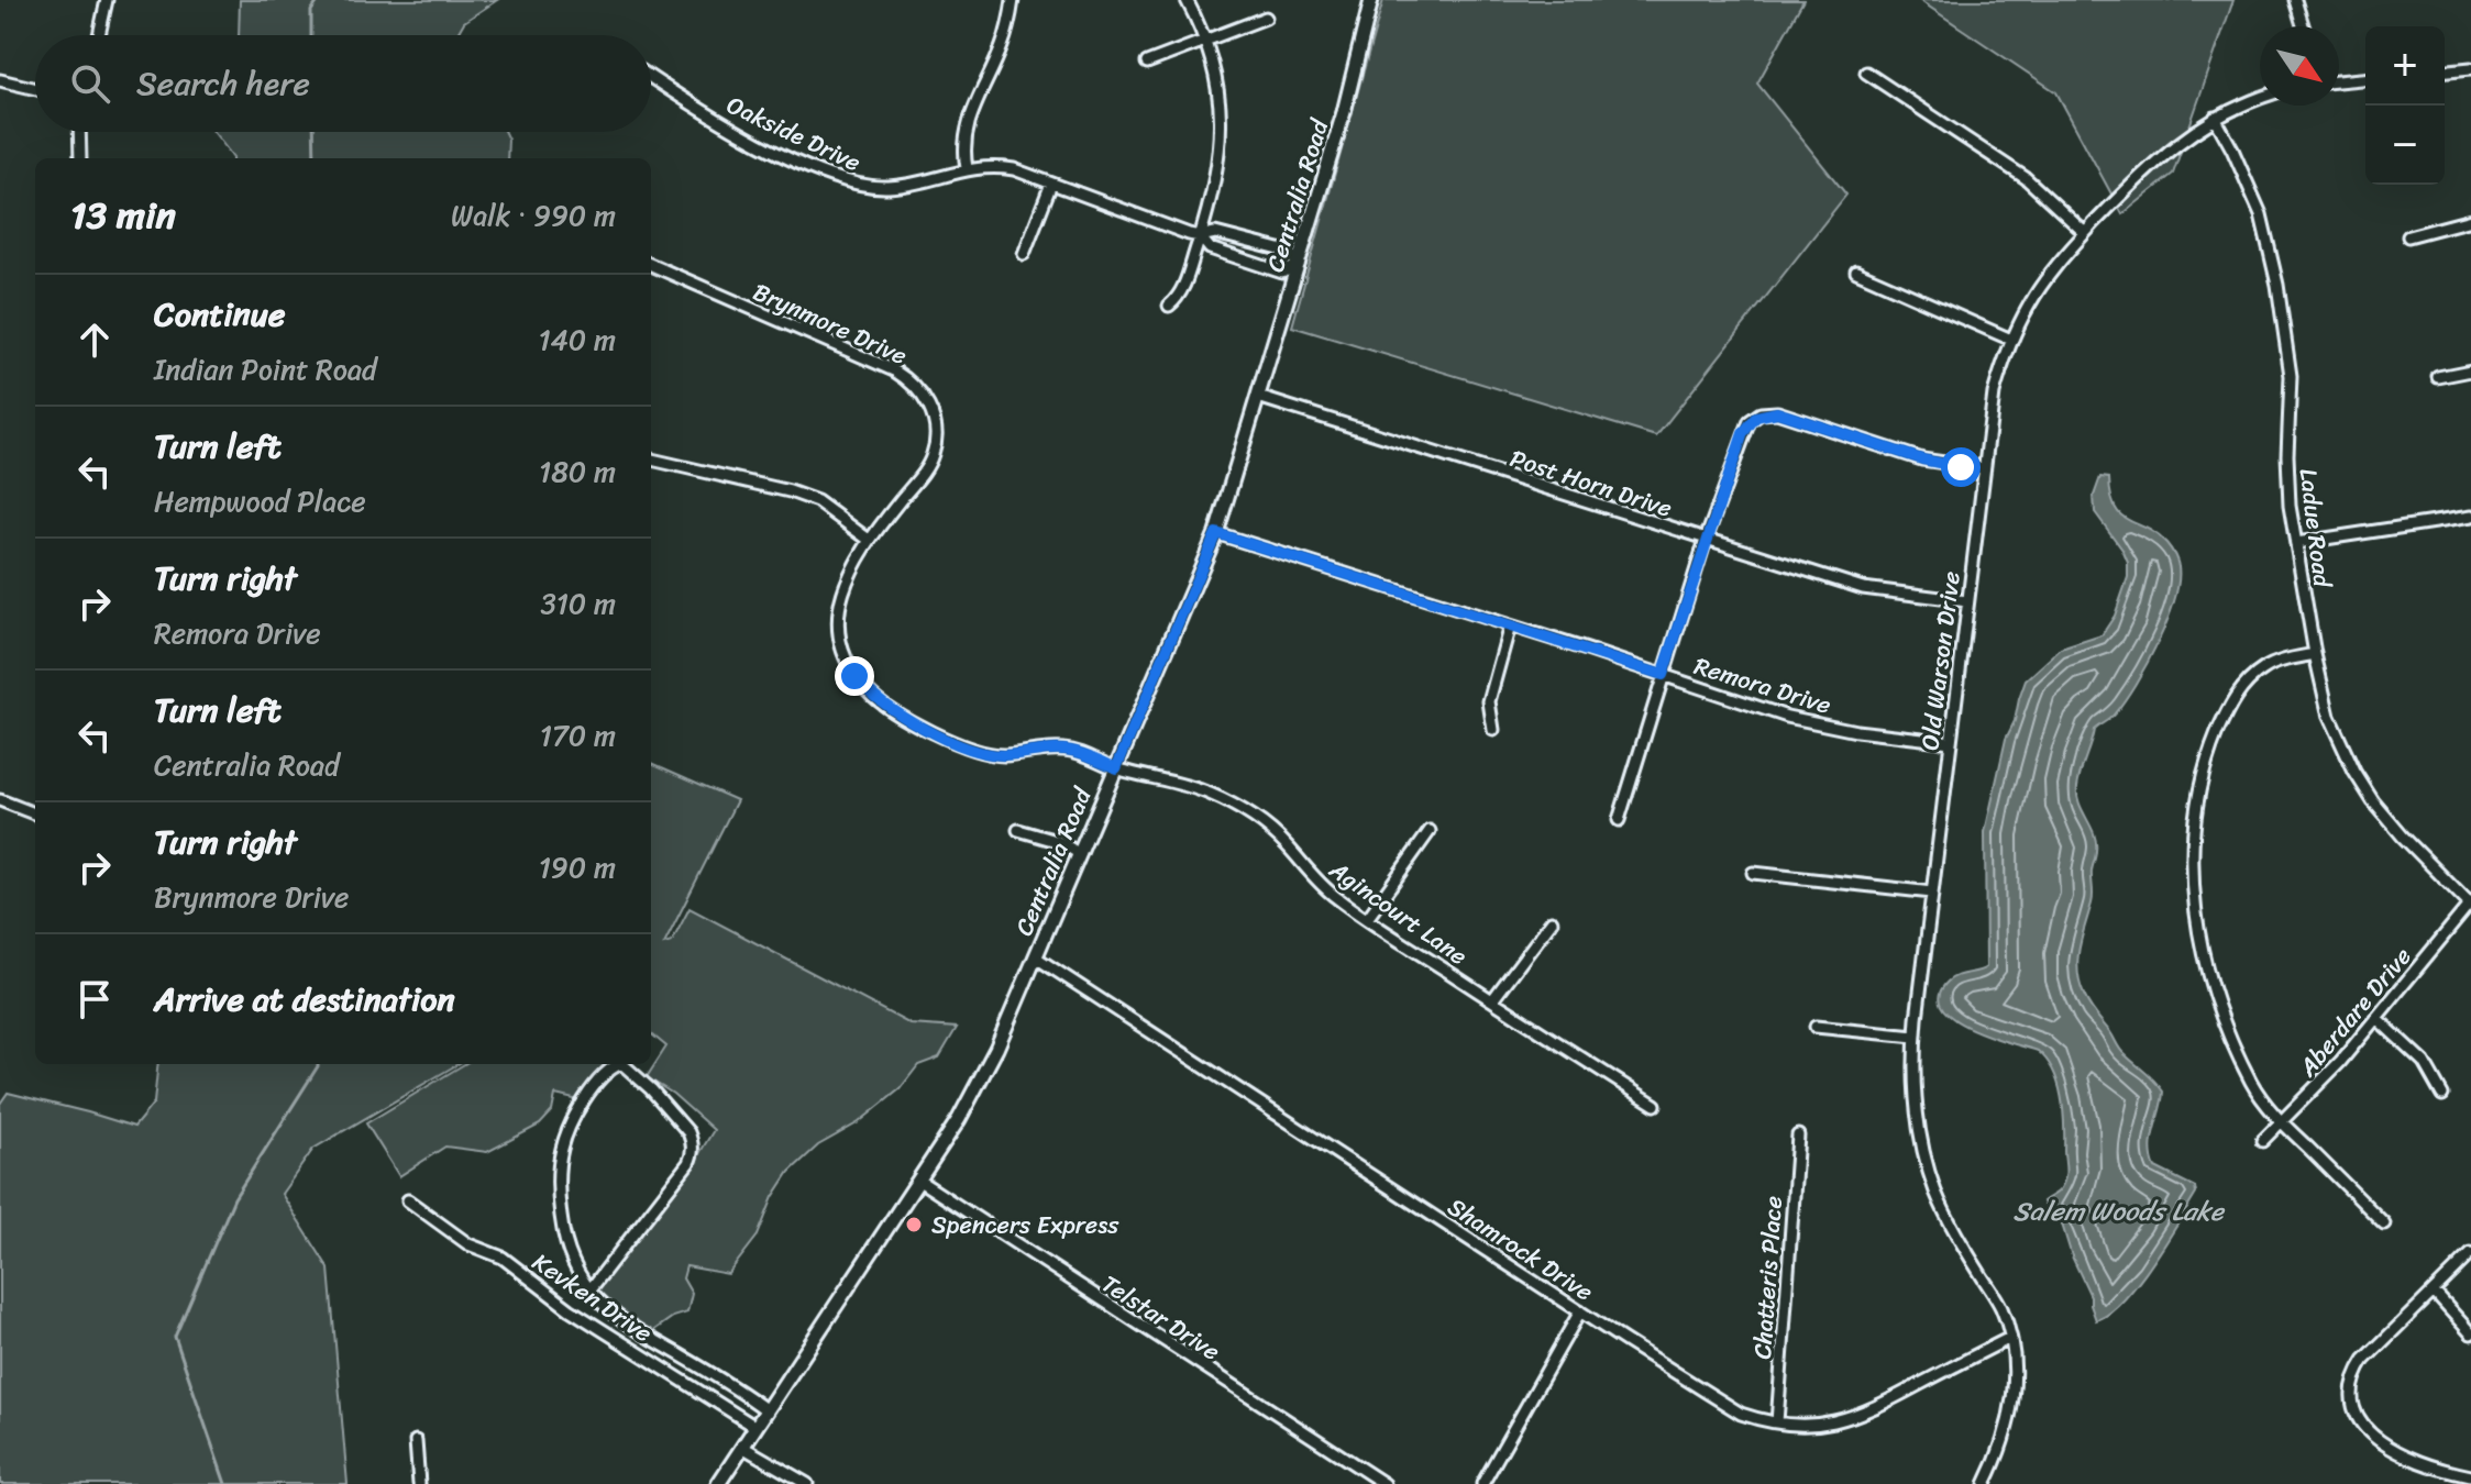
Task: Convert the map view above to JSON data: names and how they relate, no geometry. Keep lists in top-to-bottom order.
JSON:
{
  "streets": {
    "main road": ["Centralia Road"],
    "street": [
      "Oakside Drive",
      "Brynmore Drive",
      "Post Horn Drive",
      "Ladue Road",
      "Old Warson Drive",
      "Remora Drive",
      "Agincourt Lane",
      "Aberdare Drive",
      "Shamrock Drive",
      "Chatteris Place",
      "Kevken Drive",
      "Telstar Drive"
    ]
  },
  "crossings": [
    ["Oakside Drive", "Centralia Road"],
    ["Centralia Road", "Brynmore Drive"],
    ["Centralia Road", "Post Horn Drive"],
    ["Centralia Road", "Remora Drive"],
    ["Centralia Road", "Agincourt Lane"],
    ["Centralia Road", "Shamrock Drive"],
    ["Centralia Road", "Kevken Drive"],
    ["Centralia Road", "Telstar Drive"],
    ["Brynmore Drive", "Agincourt Lane"],
    ["Post Horn Drive", "Old Warson Drive"],
    ["Ladue Road", "Old Warson Drive"],
    ["Ladue Road", "Aberdare Drive"],
    ["Old Warson Drive", "Remora Drive"],
    ["Old Warson Drive", "Shamrock Drive"],
    ["Shamrock Drive", "Chatteris Place"]
  ],
  "water": ["Salem Woods Lake"],
  "places": ["Spencers Express"],
  "north": "bottom right",
  "page": {
    "map_buttons": ["+", "−"],
    "search": "Search here",
    "heading": ["13 min", "Walk · 990 m"],
    "list": [
      ["Continue", "Indian Point Road", "140 m"],
      ["Turn left", "Hempwood Place", "180 m"],
      ["Turn right", "Remora Drive", "310 m"],
      ["Turn left", "Centralia Road", "170 m"],
      ["Turn right", "Brynmore Drive", "190 m"],
      "Arrive at destination"
    ]
  }
}
